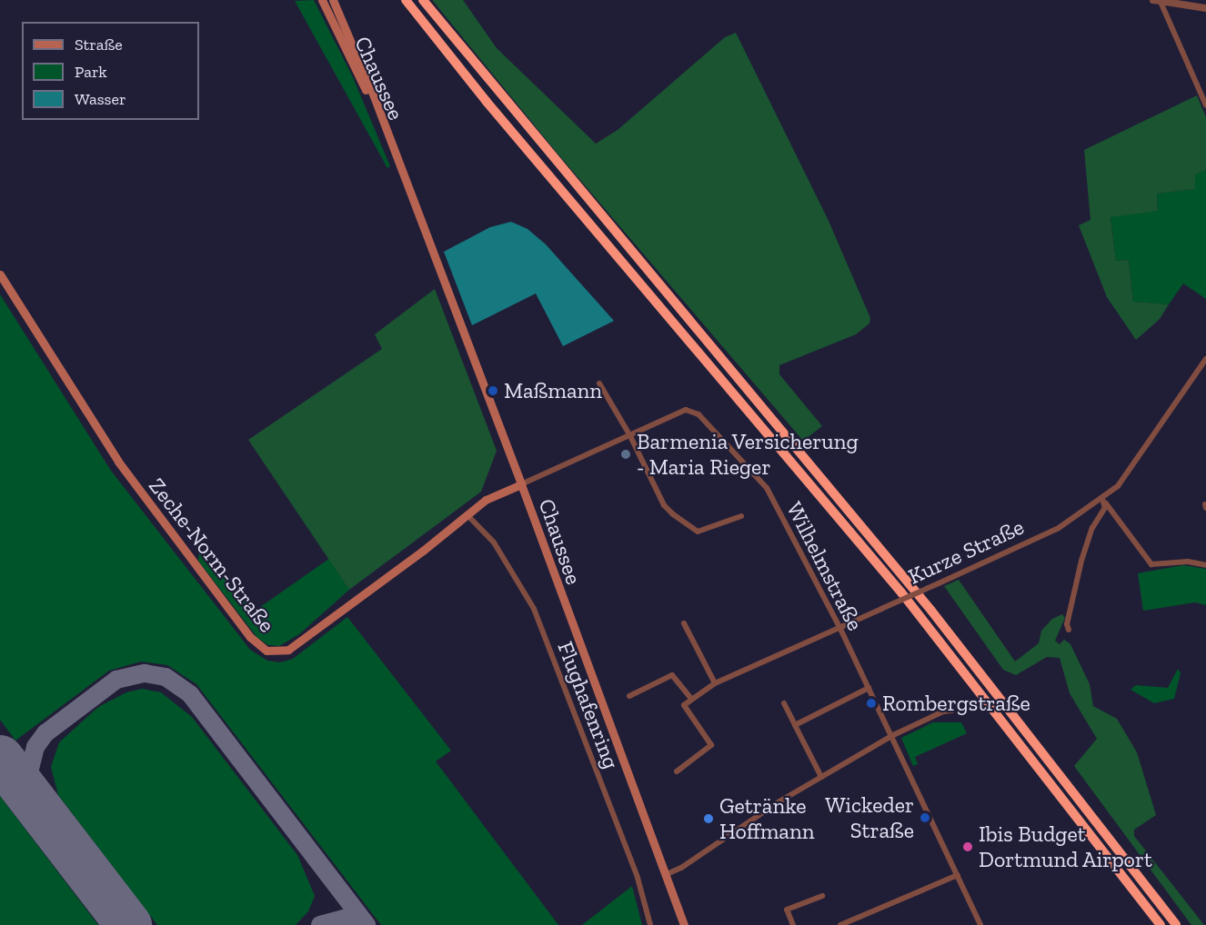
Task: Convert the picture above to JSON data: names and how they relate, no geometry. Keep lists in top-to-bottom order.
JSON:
{
  "streets": {
    "main road": ["Chaussee", "Zeche-Norm-Straße"],
    "street": ["Kurze Straße", "Wilhelmstraße", "Flughafenring"]
  },
  "crossings": [
    ["Chaussee", "Zeche-Norm-Straße"],
    ["Chaussee", "Wilhelmstraße"],
    ["Kurze Straße", "Wilhelmstraße"],
    ["Zeche-Norm-Straße", "Wilhelmstraße"],
    ["Zeche-Norm-Straße", "Flughafenring"]
  ],
  "places": [
    "Maßmann",
    "Barmenia Versicherung - Maria Rieger",
    "Rombergstraße",
    "Wickeder Straße",
    "Getränke Hoffmann",
    "Ibis Budget Dortmund Airport"
  ],
  "legend": ["Straße", "Park", "Wasser"]
}
